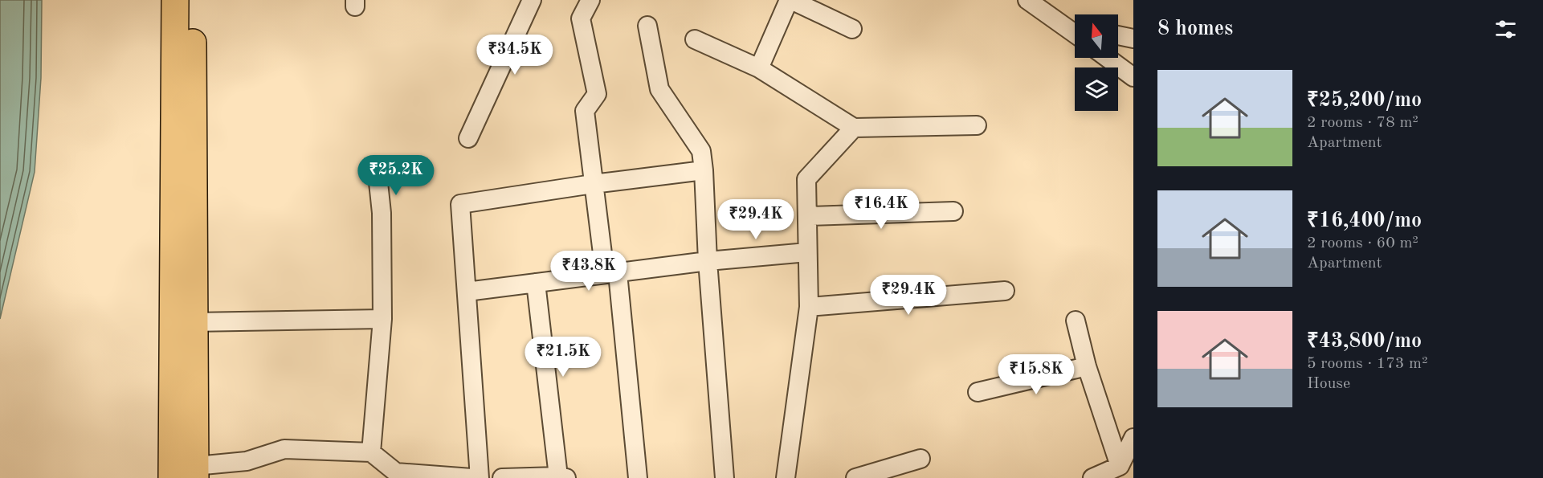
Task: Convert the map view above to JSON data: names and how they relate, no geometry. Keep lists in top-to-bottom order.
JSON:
{
  "north": "top",
  "page": {
    "heading": "8 homes",
    "price": [
      "₹34.5K",
      "₹25.2K",
      "₹16.4K",
      "₹29.4K",
      "₹43.8K",
      "₹29.4K",
      "₹21.5K",
      "₹15.8K"
    ],
    "list": [
      {
        "name": "₹25,200/mo",
        "note": "2 rooms · 78 m² · Apartment"
      },
      {
        "name": "₹16,400/mo",
        "note": "2 rooms · 60 m² · Apartment"
      },
      {
        "name": "₹43,800/mo",
        "note": "5 rooms · 173 m² · House"
      }
    ]
  }
}
